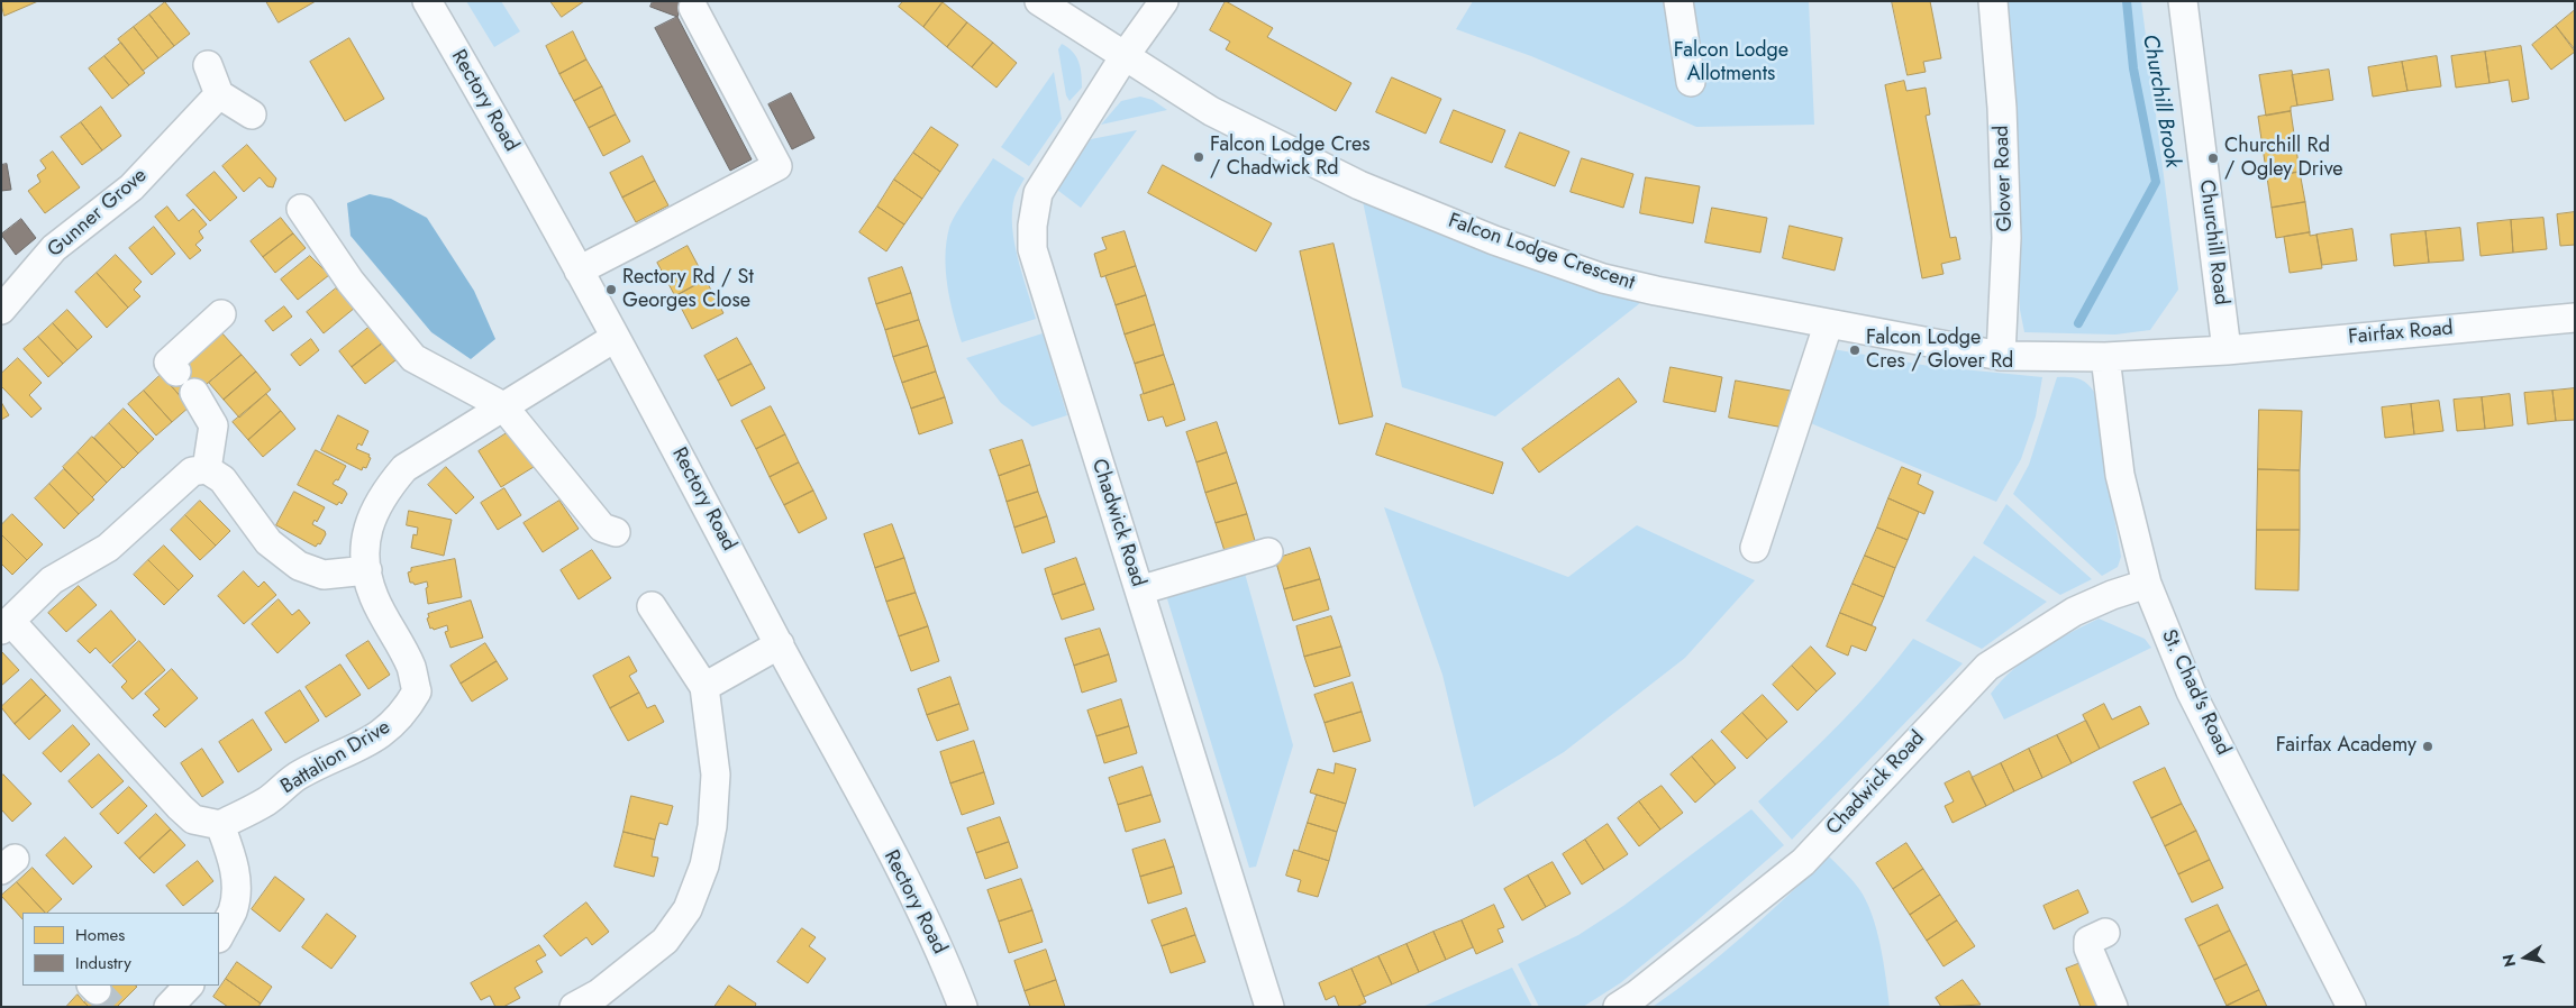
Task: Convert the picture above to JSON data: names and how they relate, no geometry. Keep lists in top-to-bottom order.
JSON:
{
  "streets": {
    "street": [
      "Rectory Road",
      "Glover Road",
      "Gunner Grove",
      "Churchill Road",
      "Falcon Lodge Crescent",
      "Fairfax Road",
      "Chadwick Road",
      "St. Chad's Road",
      "Battalion Drive"
    ]
  },
  "crossings": [
    ["Rectory Road", "Battalion Drive"],
    ["Glover Road", "Falcon Lodge Crescent"],
    ["Churchill Road", "Falcon Lodge Crescent"],
    ["Churchill Road", "Fairfax Road"],
    ["Falcon Lodge Crescent", "Fairfax Road"],
    ["Falcon Lodge Crescent", "Chadwick Road"],
    ["Falcon Lodge Crescent", "St. Chad's Road"],
    ["Chadwick Road", "St. Chad's Road"]
  ],
  "water": ["Churchill Brook"],
  "parks": ["Falcon Lodge Allotments"],
  "places": [
    "Falcon Lodge Cres / Chadwick Rd",
    "Churchill Rd / Ogley Drive",
    "Rectory Rd / St Georges Close",
    "Falcon Lodge Cres / Glover Rd",
    "Fairfax Academy"
  ],
  "legend": ["Homes", "Industry"],
  "north": "left"
}
